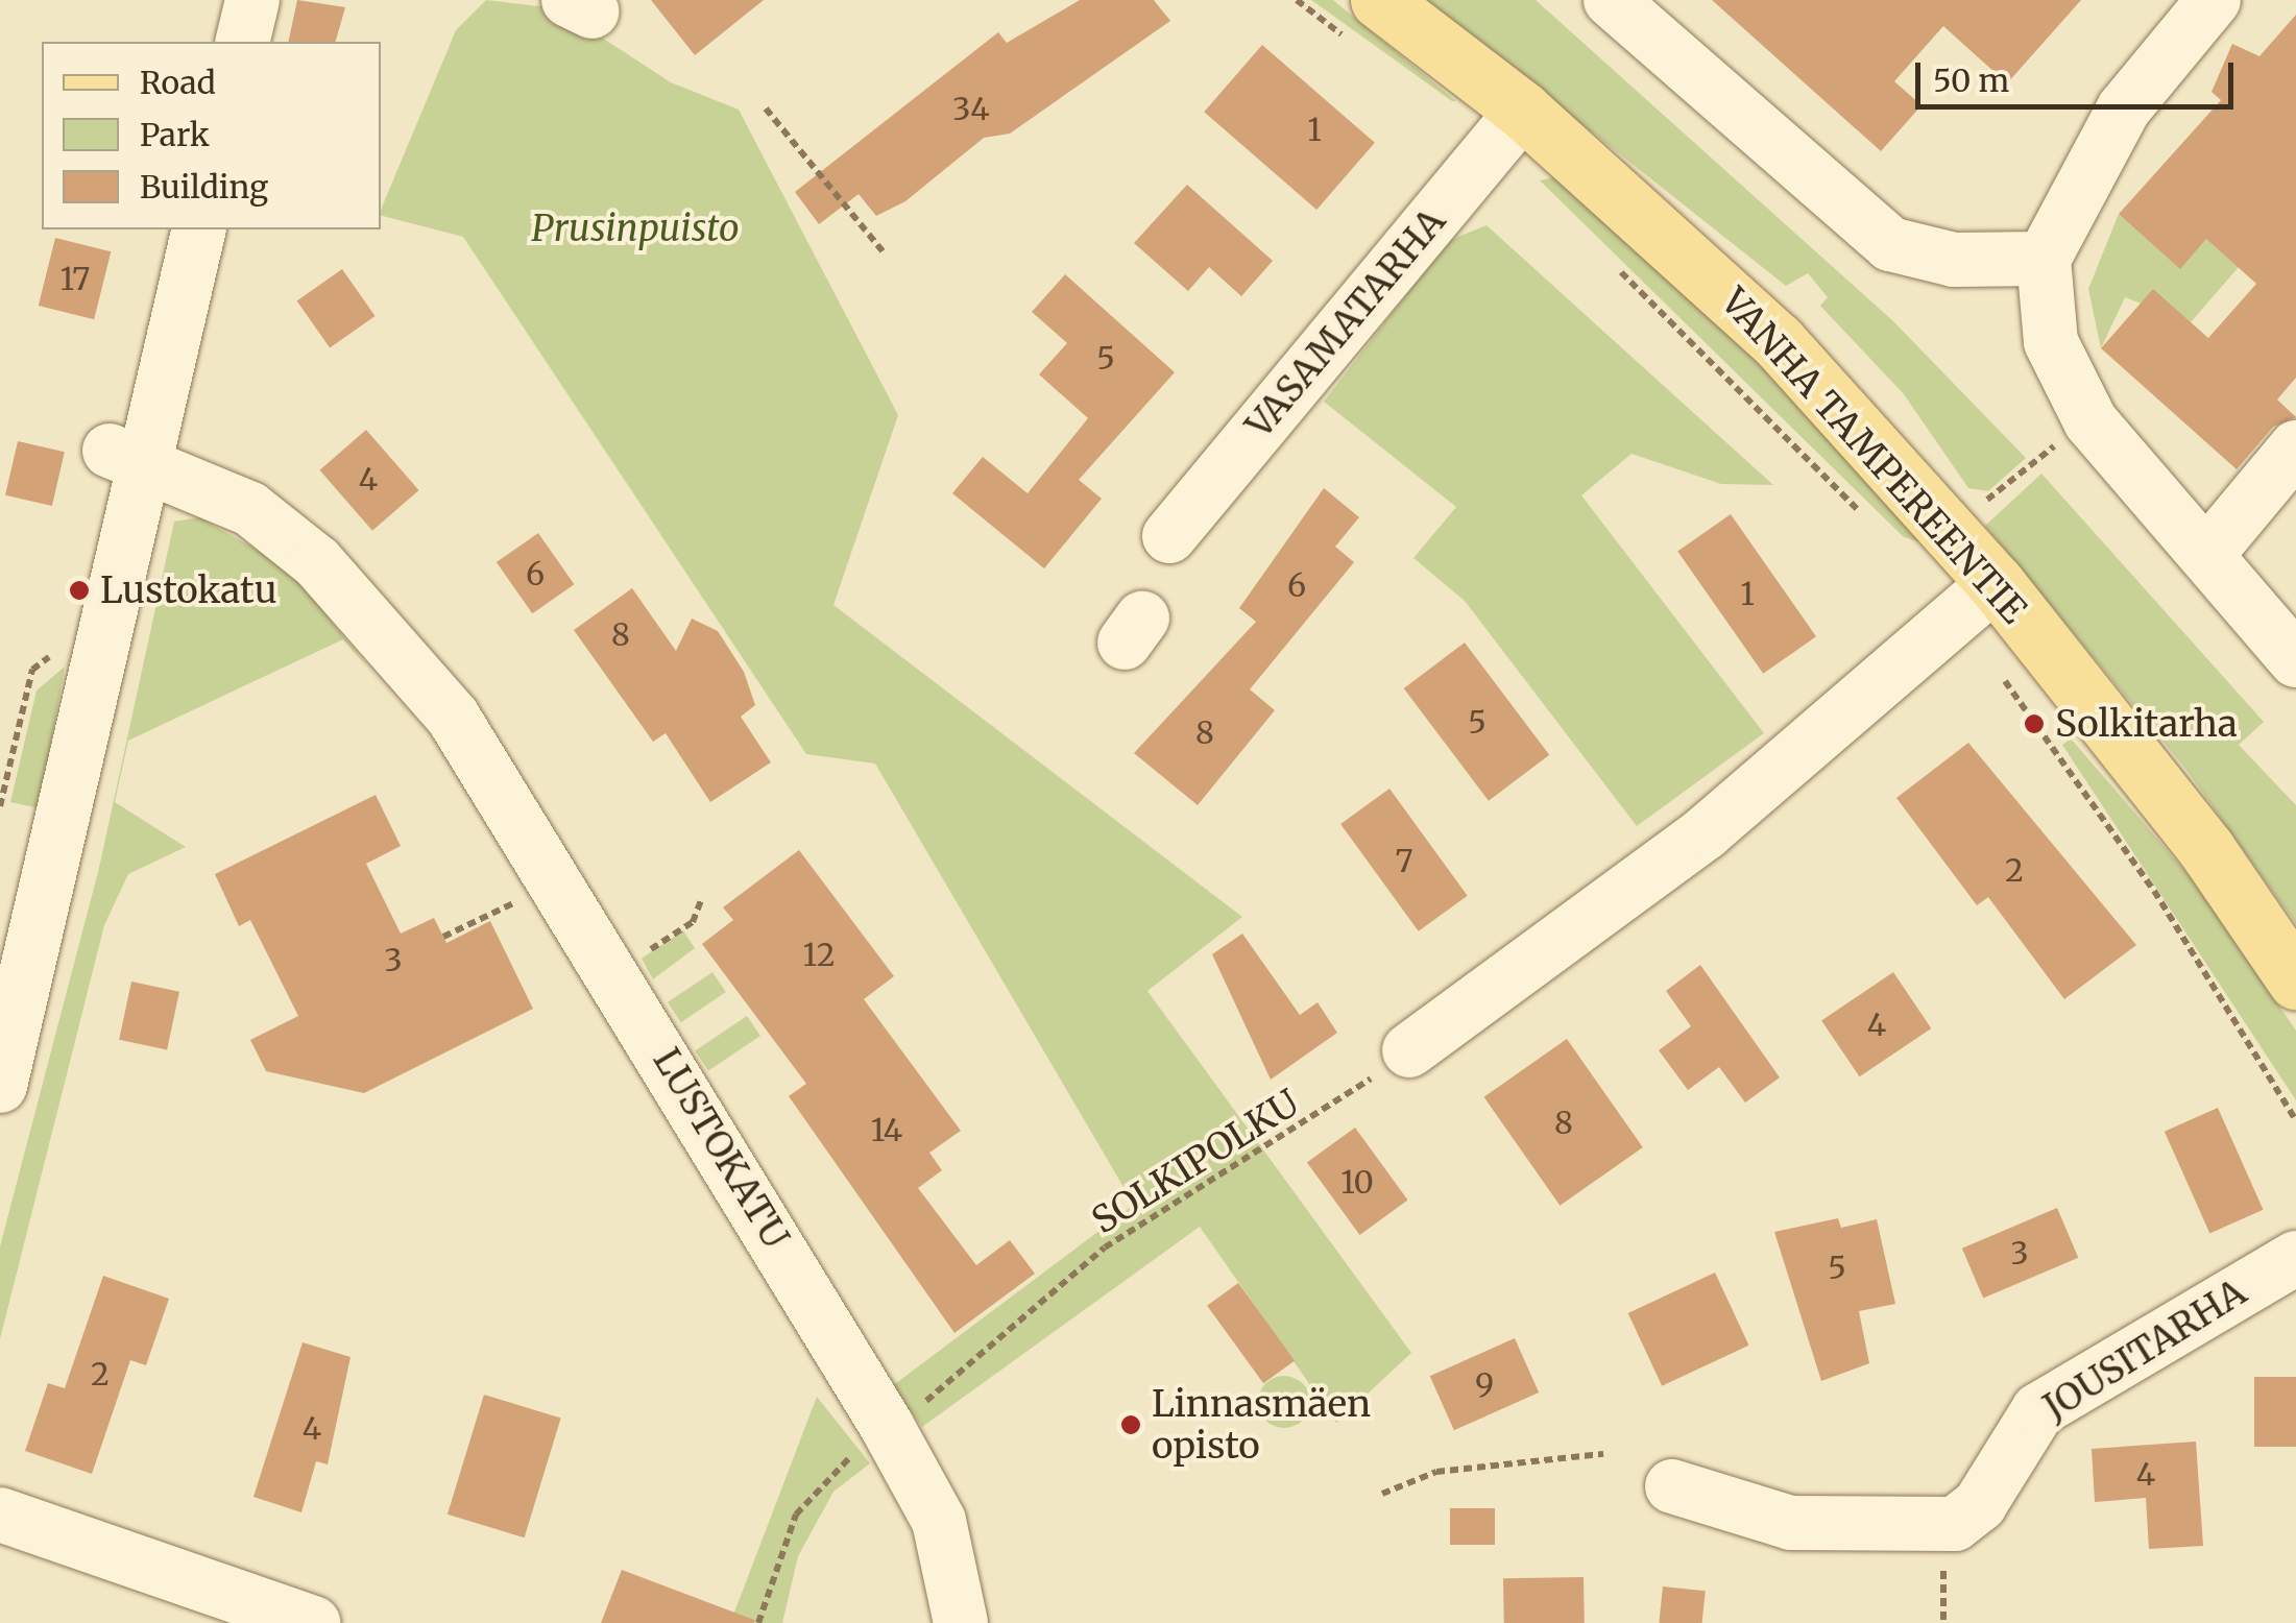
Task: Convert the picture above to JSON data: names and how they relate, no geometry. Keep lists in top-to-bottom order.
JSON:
{
  "streets": {
    "main road": ["VANHA TAMPEREENTIE"],
    "street": ["VASAMATARHA", "LUSTOKATU", "JOUSITARHA"],
    "path": ["SOLKIPOLKU"]
  },
  "crossings": [
    ["VASAMATARHA", "VANHA TAMPEREENTIE"]
  ],
  "parks": ["Prusinpuisto"],
  "places": ["Lustokatu", "Solkitarha", "Linnasmäen opisto"],
  "house_numbers": [
    "34",
    "1",
    "17",
    "5",
    "4",
    "6",
    "6",
    "1",
    "8",
    "5",
    "8",
    "7",
    "2",
    "12",
    "3",
    "4",
    "8",
    "14",
    "10",
    "3",
    "5",
    "2",
    "9",
    "4",
    "4"
  ],
  "legend": ["Road", "Park", "Building"],
  "scale_bar": "50 m"
}
